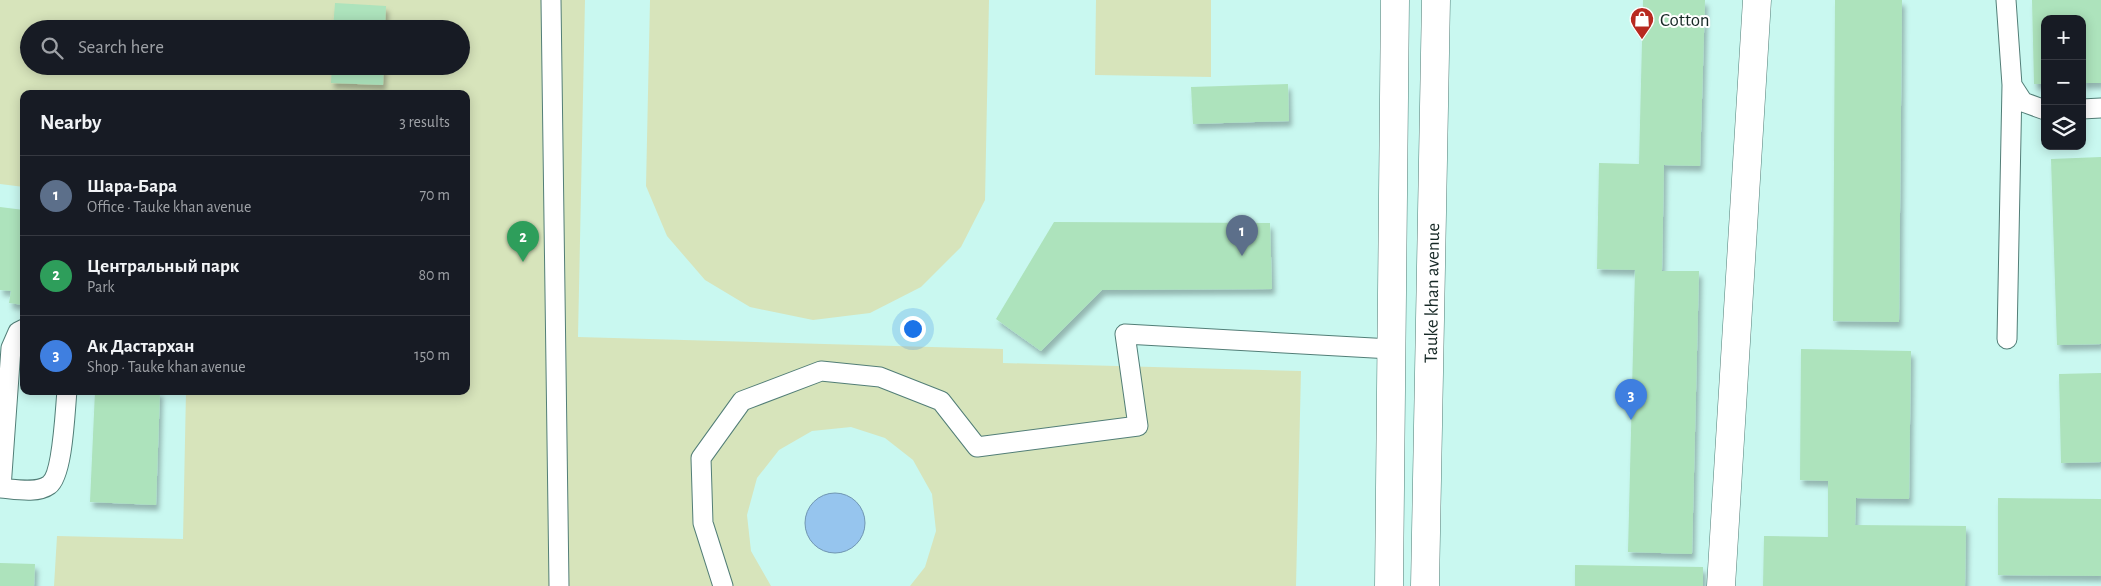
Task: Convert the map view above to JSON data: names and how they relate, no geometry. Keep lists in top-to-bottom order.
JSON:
{
  "streets": {
    "main road": ["Tauke khan avenue"]
  },
  "places": {
    "shop": ["Cotton"]
  },
  "page": {
    "map_buttons": ["+", "−"],
    "search": "Search here",
    "heading": ["Nearby", "3 results"],
    "list": [
      {
        "mark": "1",
        "name": "Шара-Бара",
        "note": "Office · Tauke khan avenue",
        "value": "70 m"
      },
      {
        "mark": "2",
        "name": "Центральный парк",
        "note": "Park",
        "value": "80 m"
      },
      {
        "mark": "3",
        "name": "Ак Дастархан",
        "note": "Shop · Tauke khan avenue",
        "value": "150 m"
      }
    ],
    "pins": ["1", "2", "3"]
  }
}
